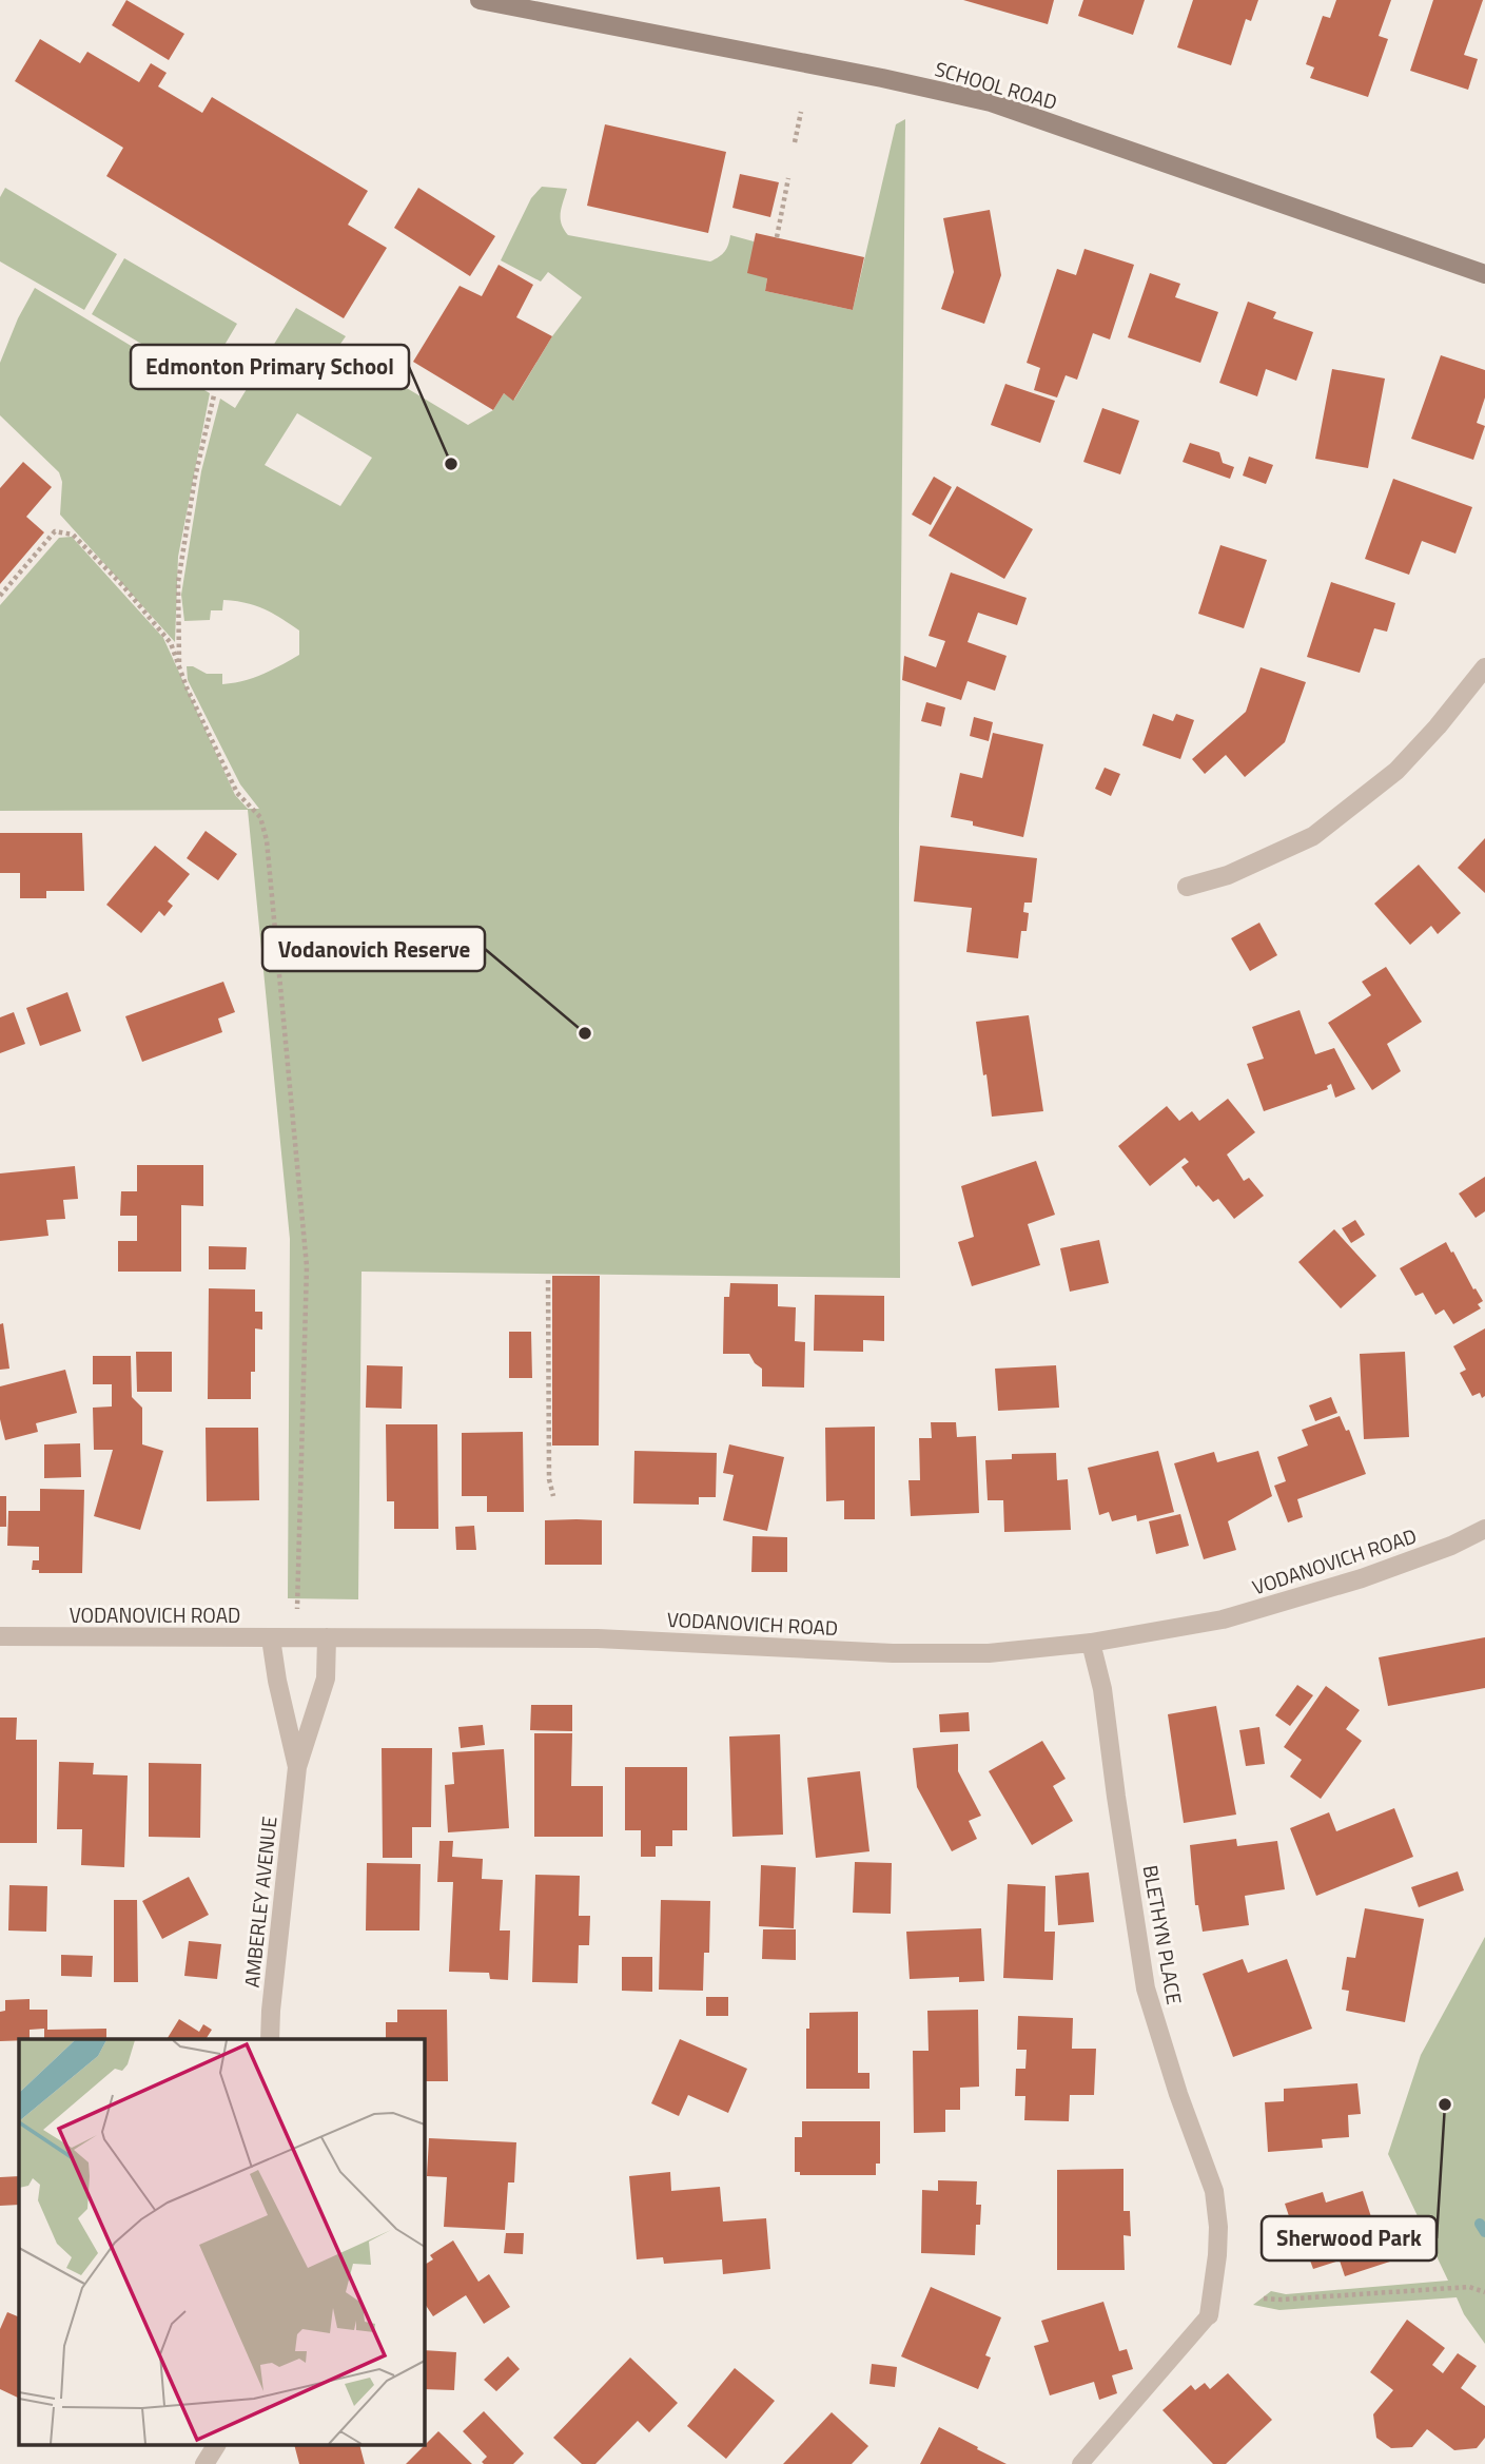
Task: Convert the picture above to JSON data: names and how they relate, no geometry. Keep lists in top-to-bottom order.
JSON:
{
  "streets": {
    "street": [
      "SCHOOL ROAD",
      "VODANOVICH ROAD",
      "AMBERLEY AVENUE",
      "BLETHYN PLACE"
    ]
  },
  "crossings": [
    ["VODANOVICH ROAD", "AMBERLEY AVENUE"],
    ["VODANOVICH ROAD", "BLETHYN PLACE"]
  ],
  "places": ["Edmonton Primary School", "Vodanovich Reserve", "Sherwood Park"]
}
